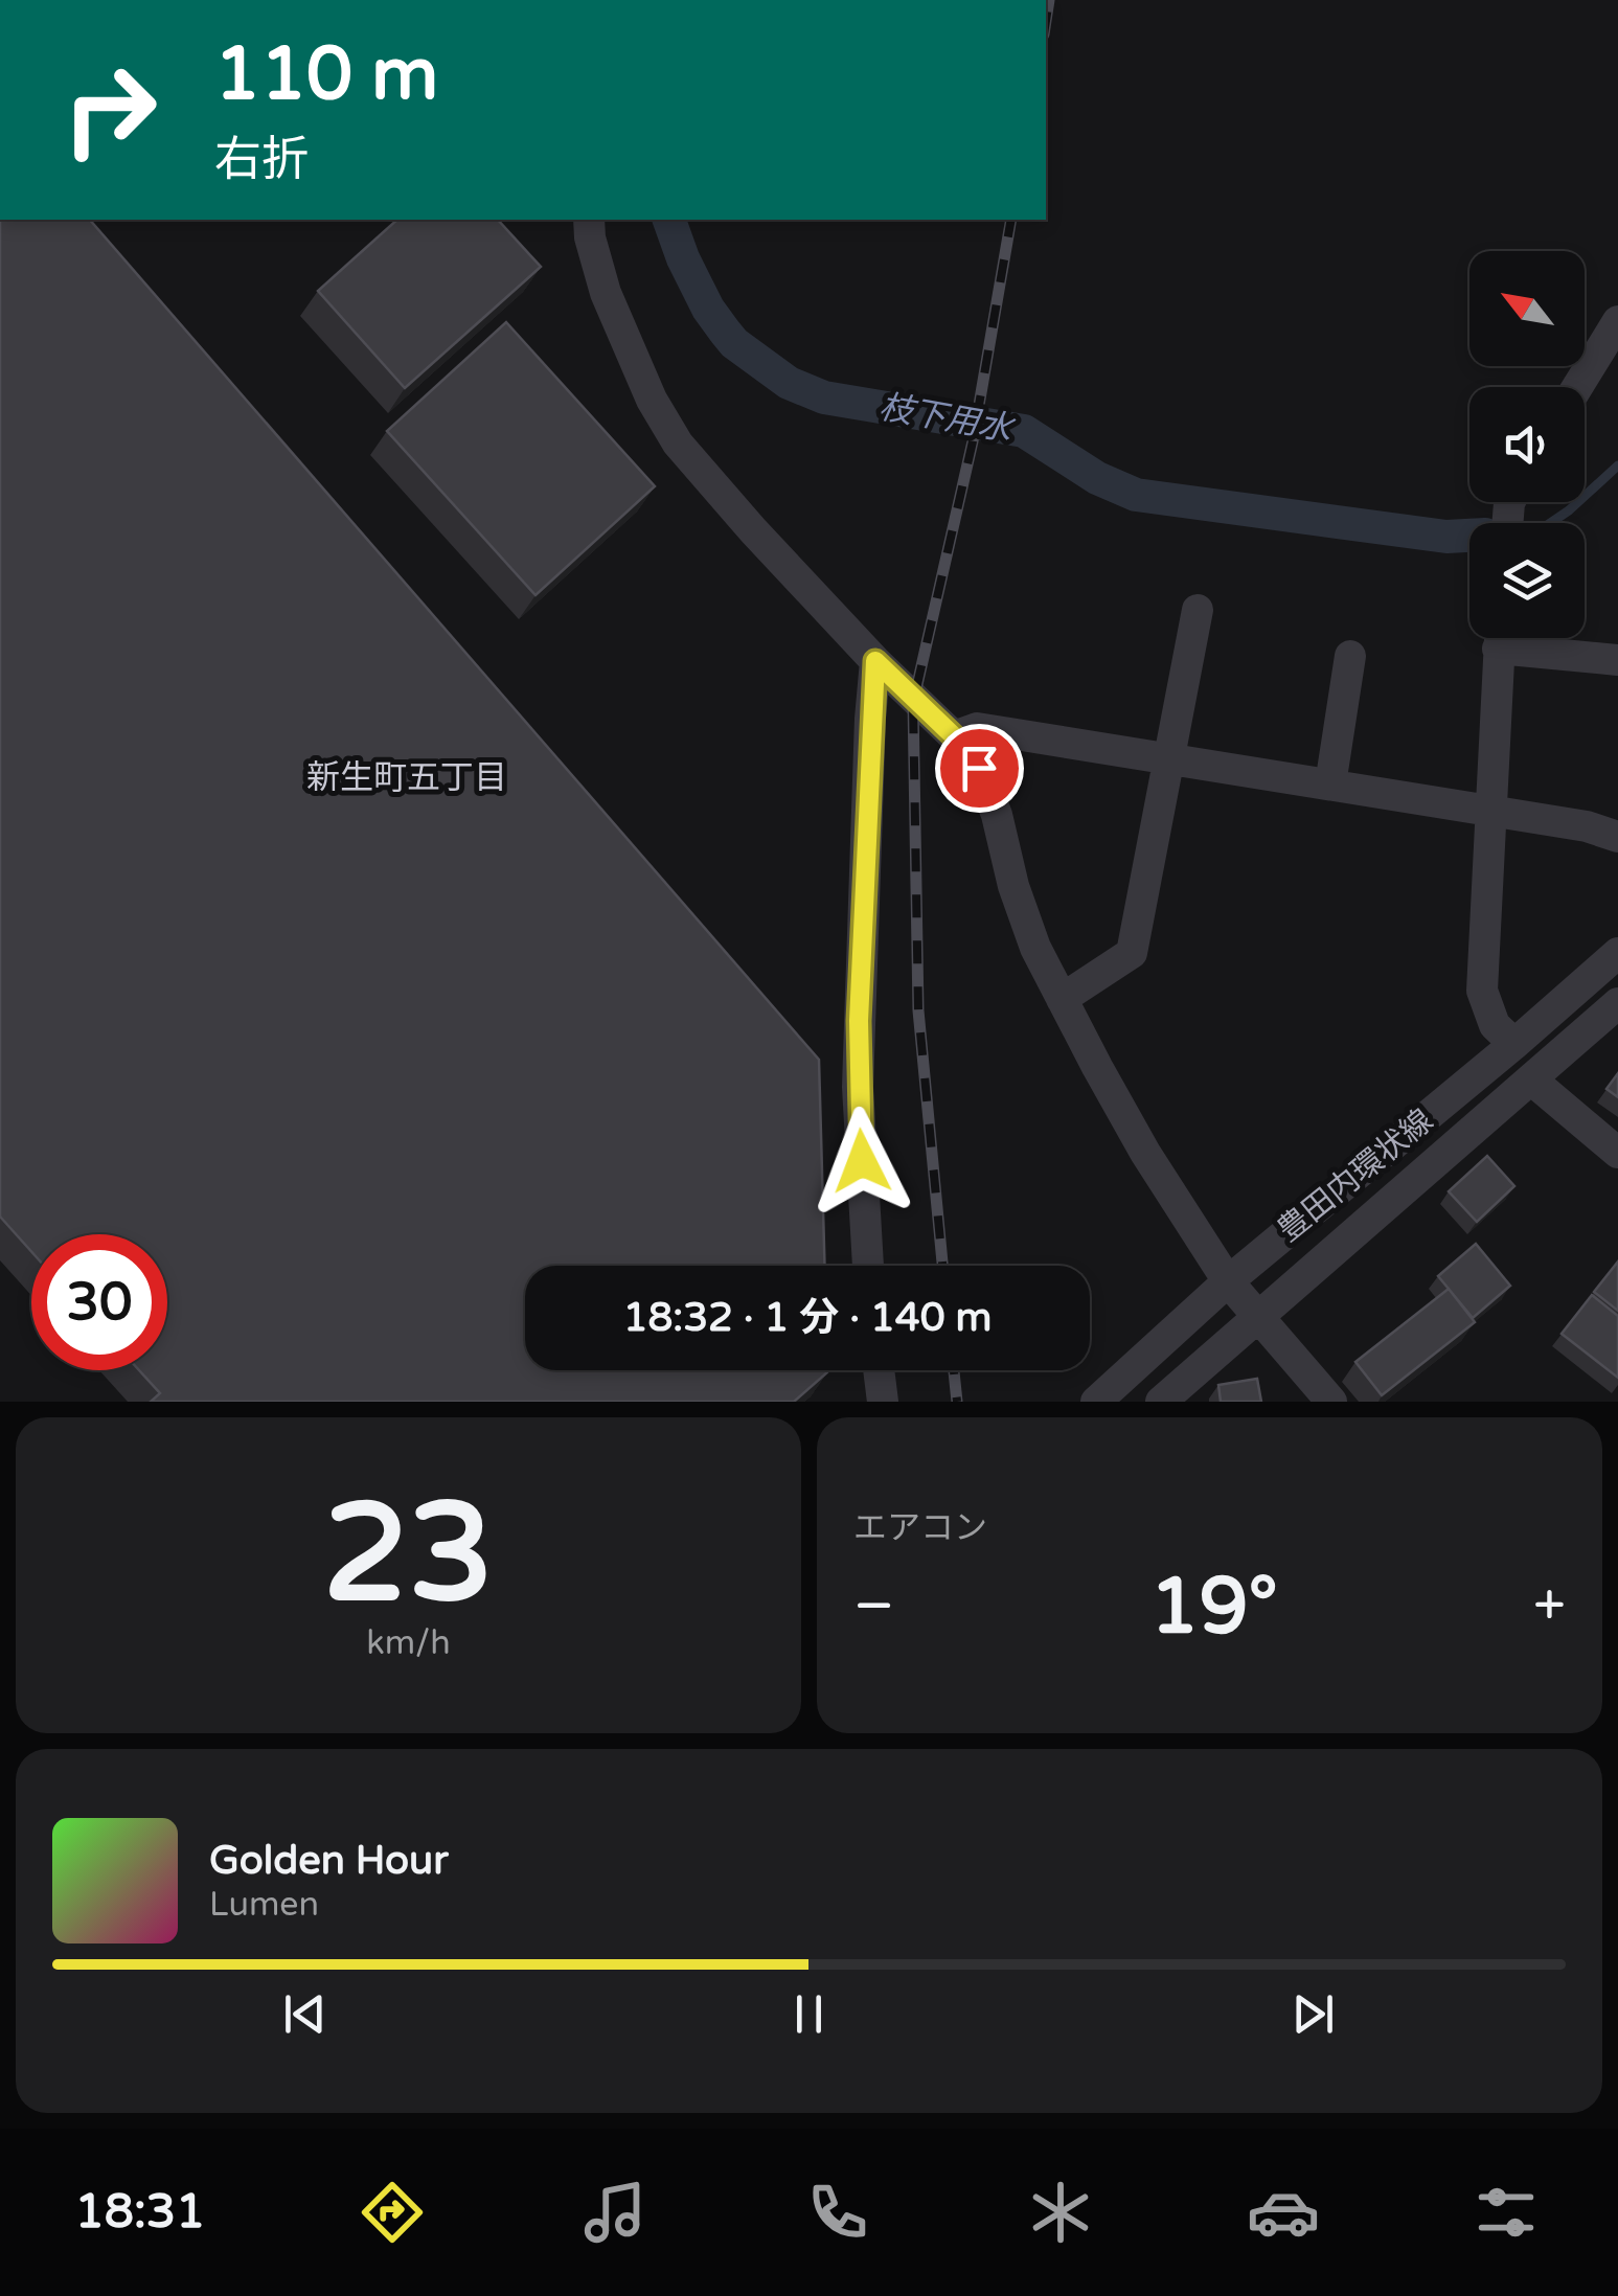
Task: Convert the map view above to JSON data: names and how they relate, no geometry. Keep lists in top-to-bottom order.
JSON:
{
  "streets": {
    "street": ["豊田内環状線"]
  },
  "districts": ["新生町五丁目"],
  "water": ["枝下用水"],
  "north": "top left",
  "page": {
    "turn": ["110 m", "右折"],
    "limit": "30",
    "trip": "18:32 · 1 分 · 140 m",
    "tile": [
      ["23", "km/h"],
      "エアコン"
    ],
    "heat": ["−", "19°", "+"],
    "song": ["Golden Hour", "Lumen"],
    "tabs": "18:31"
  }
}
